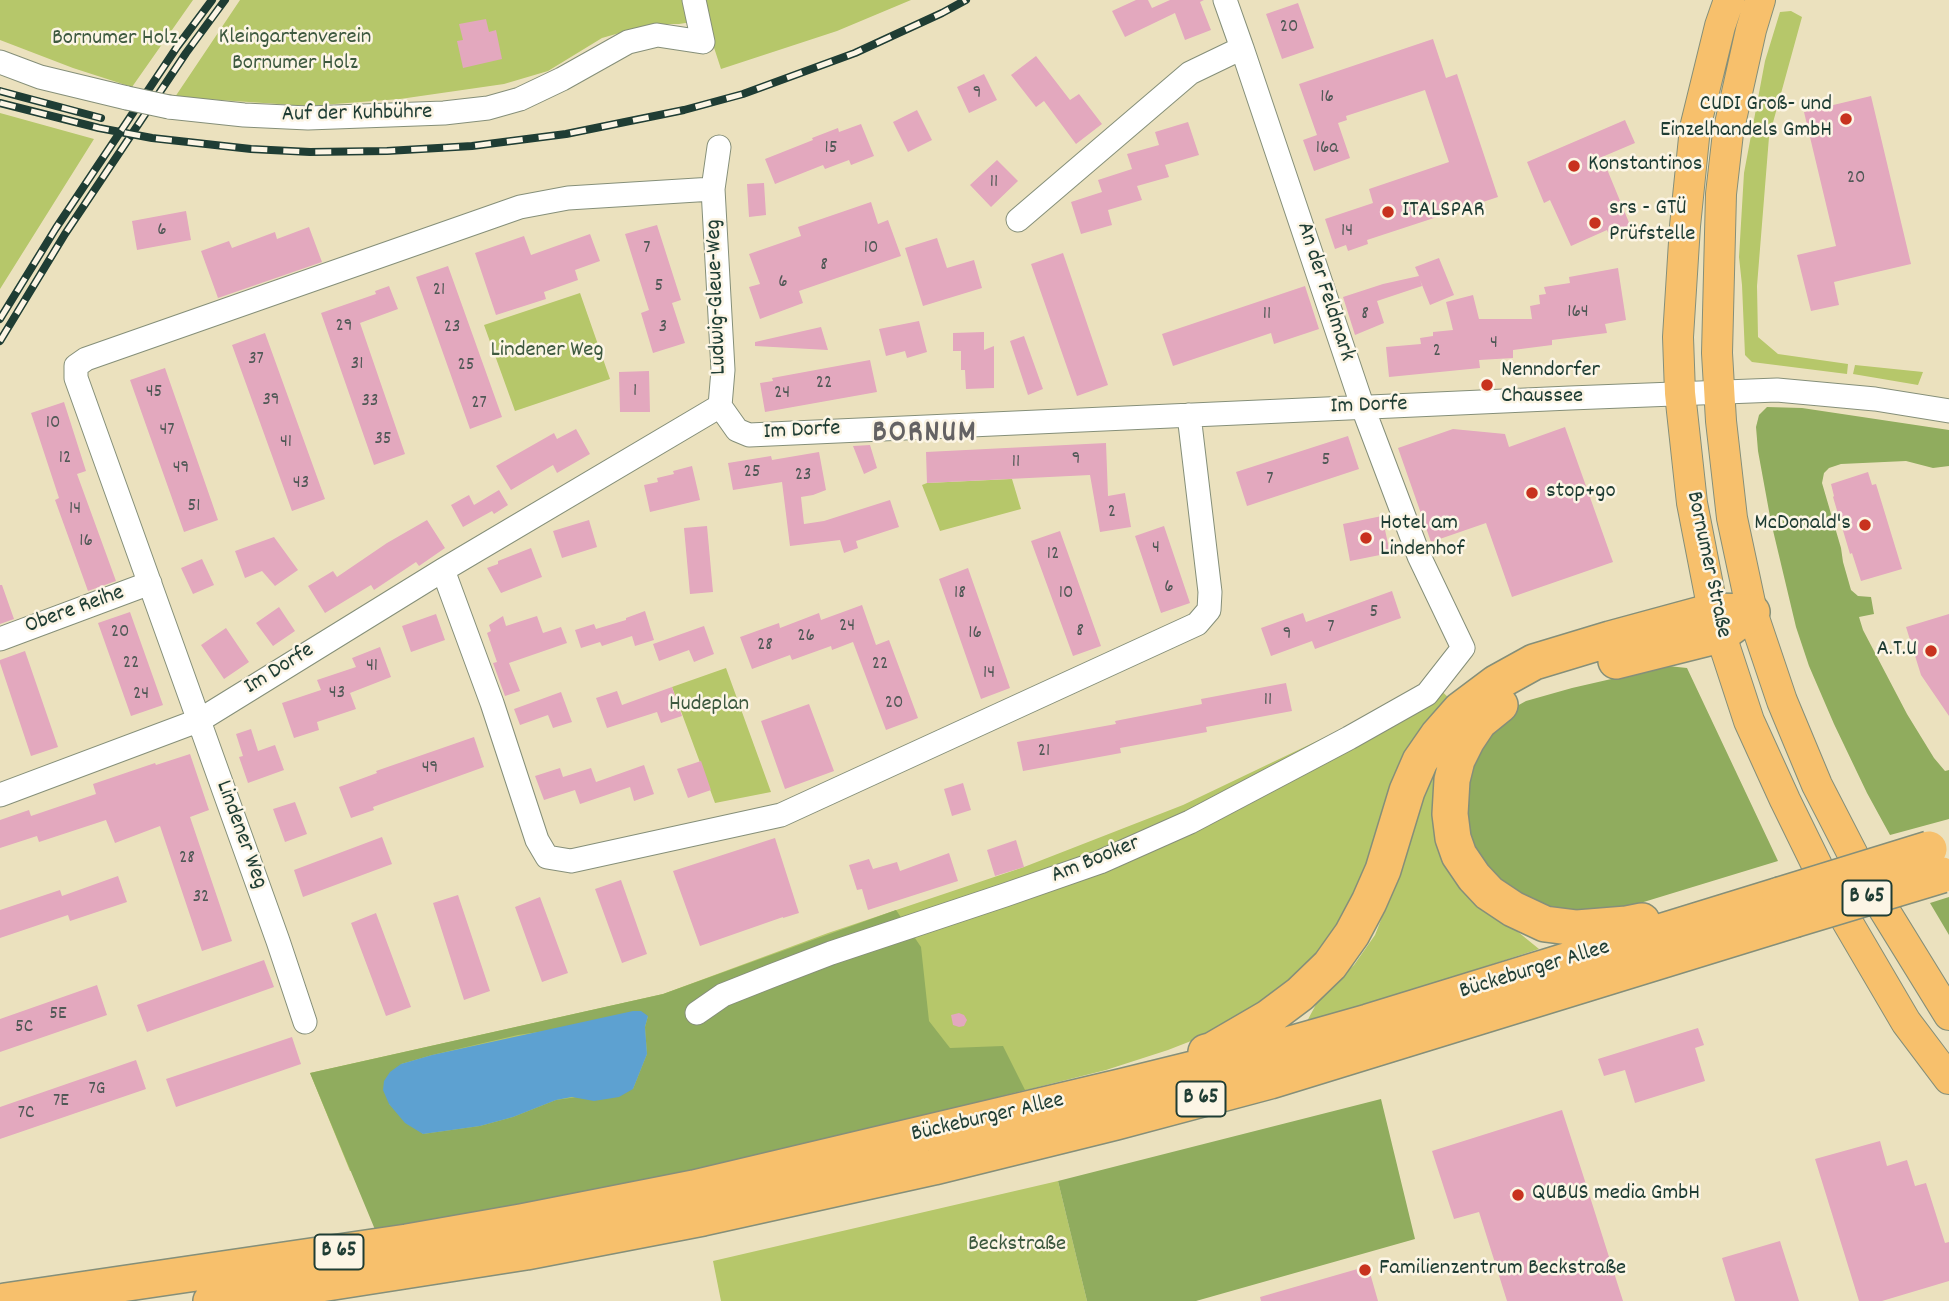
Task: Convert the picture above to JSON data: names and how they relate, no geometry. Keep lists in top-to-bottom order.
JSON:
{
  "streets": {
    "highway": ["B 65", "Bückeburger Allee"],
    "main road": ["Bornumer Straße"],
    "street": [
      "Auf der Kuhbühre",
      "An der Feldmark",
      "Ludwig-Gleue-Weg",
      "Im Dorfe",
      "Obere Reihe",
      "Lindener Weg",
      "Am Booker"
    ]
  },
  "crossings": [
    ["An der Feldmark", "Im Dorfe"],
    ["An der Feldmark", "Am Booker"],
    ["Ludwig-Gleue-Weg", "Im Dorfe"],
    ["Ludwig-Gleue-Weg", "Lindener Weg"],
    ["Im Dorfe", "Bornumer Straße"],
    ["Im Dorfe", "Lindener Weg"],
    ["Obere Reihe", "Lindener Weg"]
  ],
  "districts": ["BORNUM"],
  "parks": [
    "Kleingartenverein Bornumer Holz",
    "Bornumer Holz",
    "Lindener Weg",
    "Hudeplan",
    "Beckstraße"
  ],
  "places": [
    "CUDI Groß- und Einzelhandels GmbH",
    "Konstantinos",
    "ITALSPAR",
    "srs - GTÜ Prüfstelle",
    "Nenndorfer Chaussee",
    "stop+go",
    "McDonald's",
    "Hotel am Lindenhof",
    "A.T.U",
    "QUBUS media GmbH",
    "Familienzentrum Beckstraße"
  ],
  "house_numbers": [
    "20",
    "9",
    "16",
    "15",
    "16a",
    "20",
    "11",
    "6",
    "14",
    "7",
    "10",
    "8",
    "6",
    "5",
    "21",
    "164",
    "11",
    "8",
    "29",
    "23",
    "3",
    "4",
    "2",
    "37",
    "31",
    "25",
    "22",
    "1",
    "45",
    "24",
    "39",
    "33",
    "27",
    "10",
    "47",
    "35",
    "41",
    "12",
    "9",
    "5",
    "11",
    "49",
    "25",
    "23",
    "7",
    "43",
    "51",
    "14",
    "2",
    "16",
    "4",
    "12",
    "6",
    "18",
    "10",
    "5",
    "24",
    "7",
    "8",
    "20",
    "16",
    "9",
    "26",
    "28",
    "22",
    "22",
    "41",
    "14",
    "43",
    "24",
    "11",
    "20",
    "21",
    "49",
    "28",
    "32",
    "5E",
    "5C",
    "7G",
    "7E",
    "7C"
  ]
}
